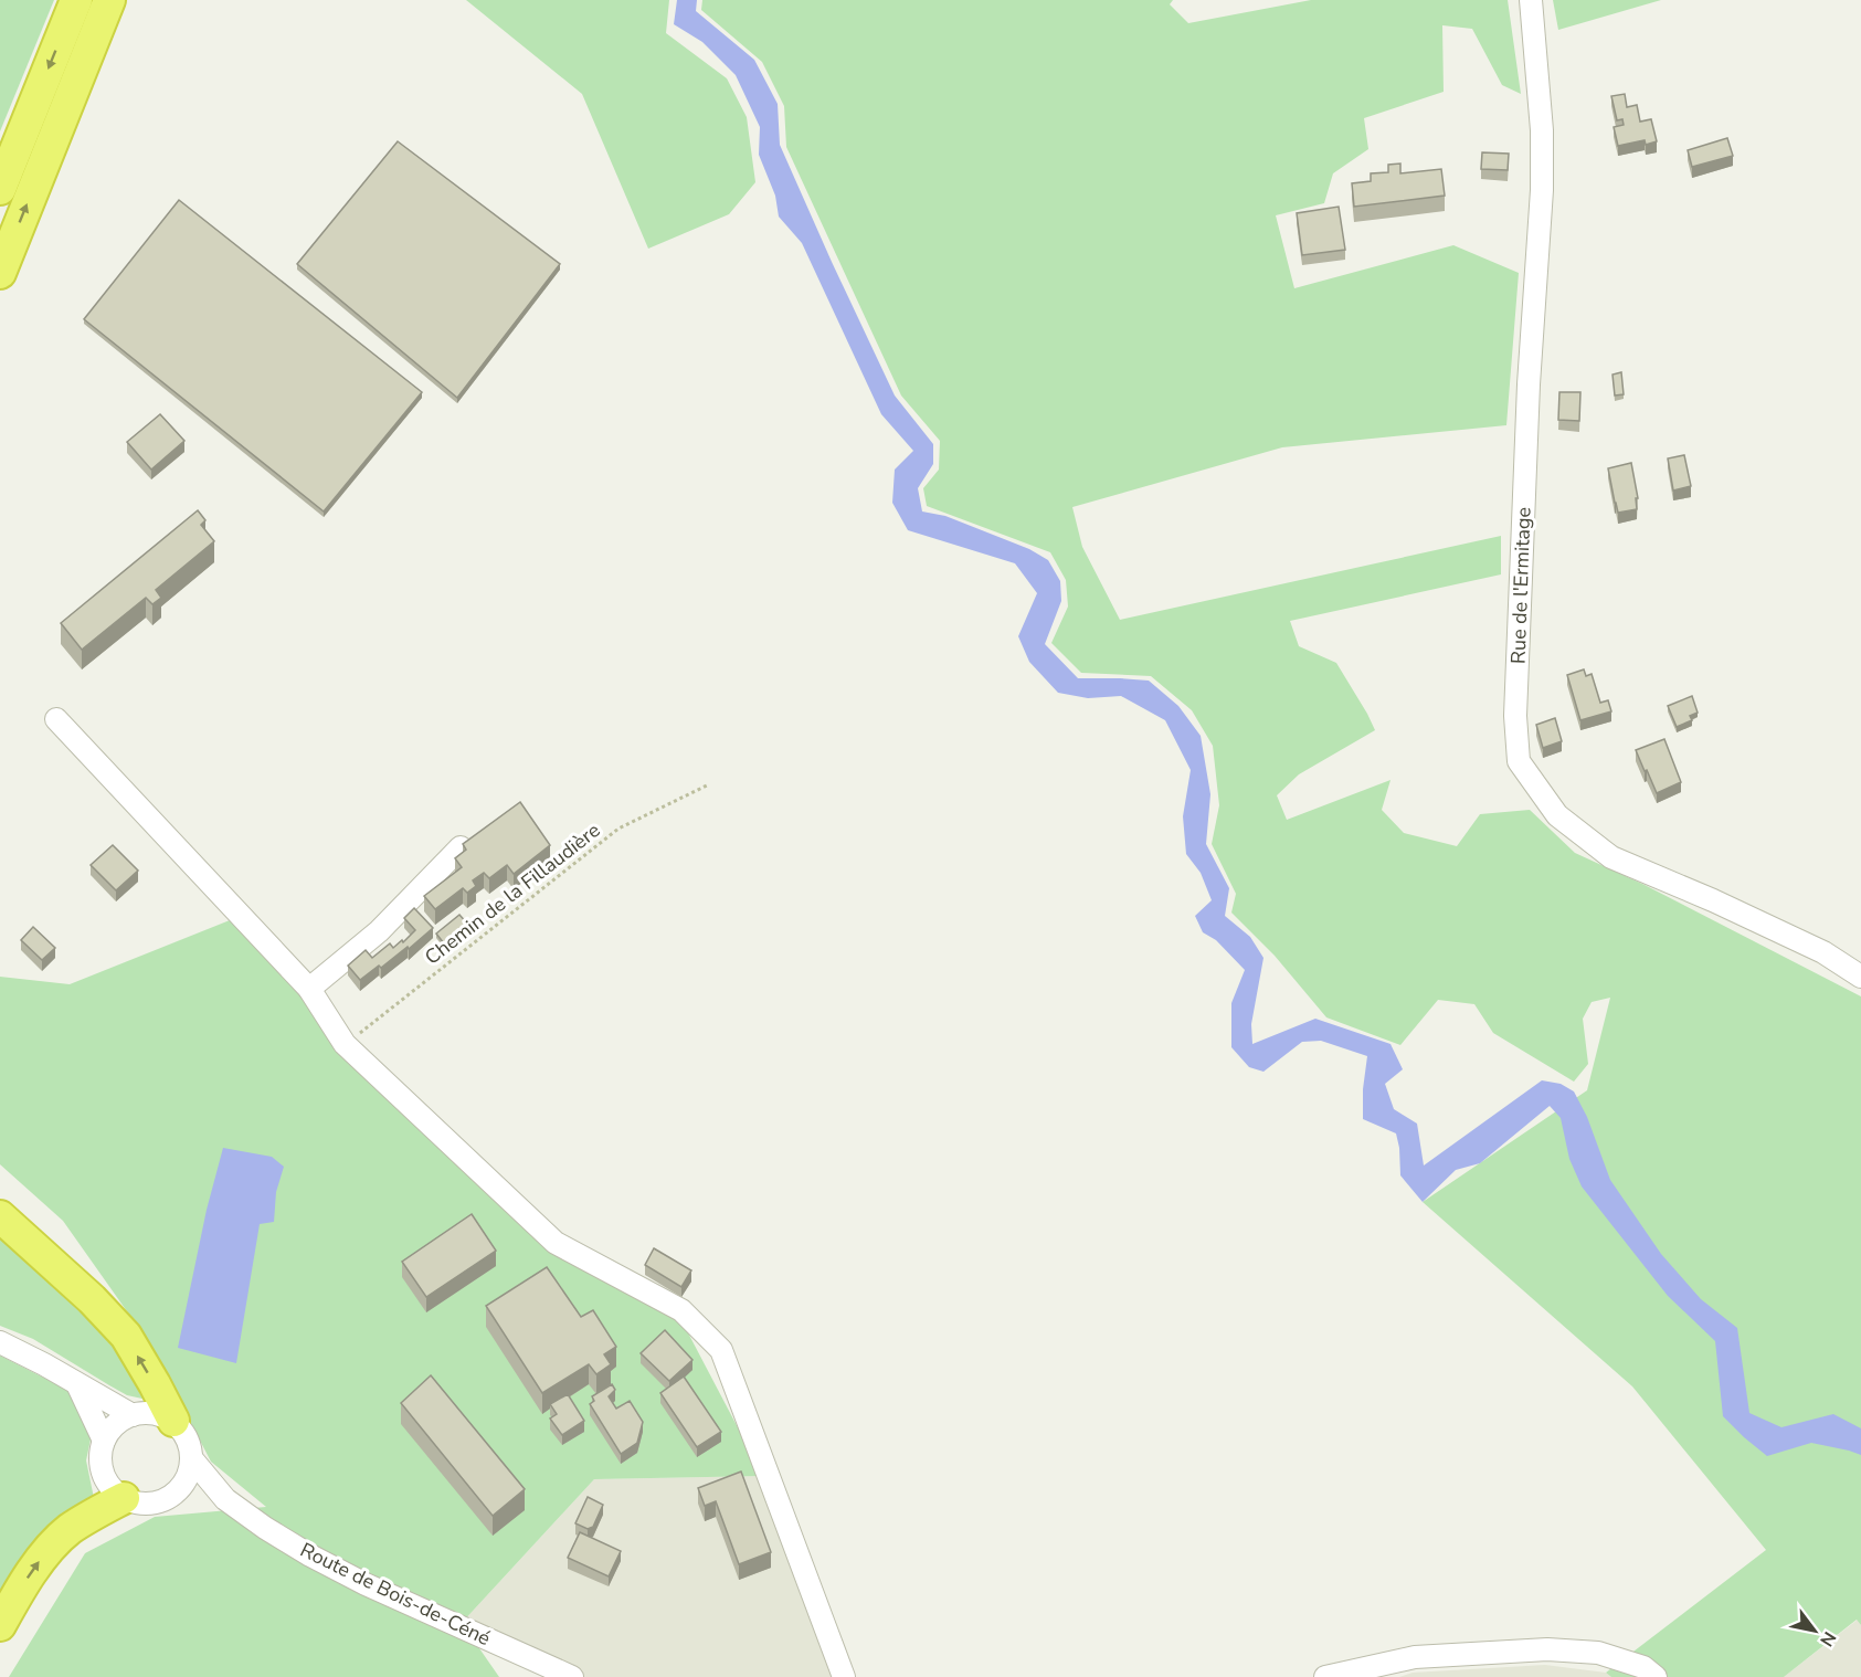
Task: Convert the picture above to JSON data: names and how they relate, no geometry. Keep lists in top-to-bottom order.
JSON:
{
  "streets": {
    "street": ["Rue de l'Ermitage", "Route de Bois-de-Céné"],
    "path": ["Chemin de la Fillaudière"]
  },
  "north": "bottom right"
}
